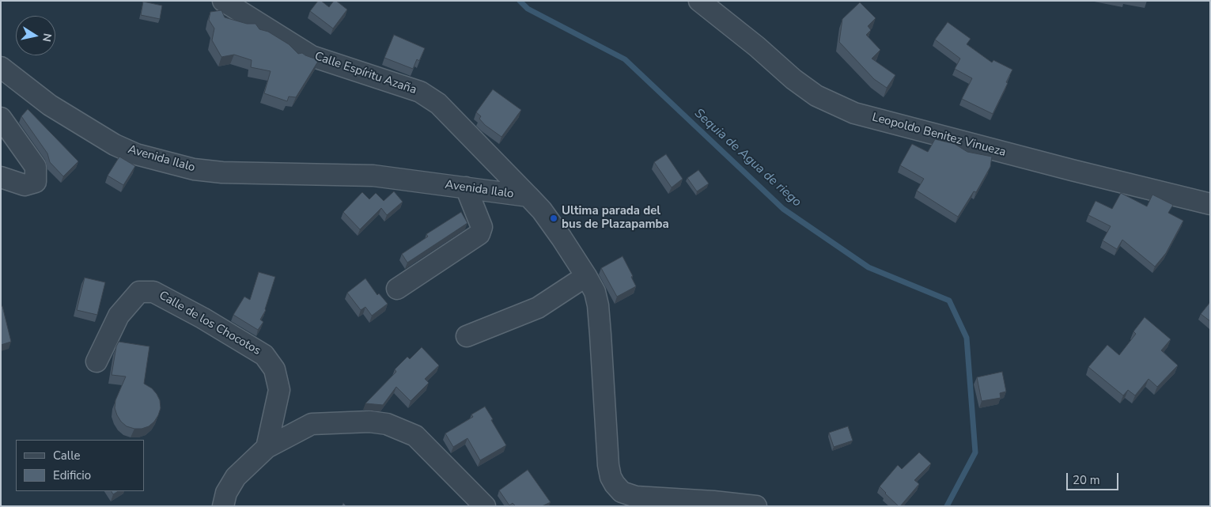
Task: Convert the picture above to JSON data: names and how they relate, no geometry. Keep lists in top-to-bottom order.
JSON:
{
  "streets": {
    "street": [
      "Calle Espíritu Azaña",
      "Leopoldo Benitez Vinueza",
      "Avenida Ilalo",
      "Calle de los Chocotos"
    ]
  },
  "crossings": [
    ["Calle Espíritu Azaña", "Avenida Ilalo"]
  ],
  "water": ["Sequia de Agua de riego"],
  "places": ["Ultima parada del bus de Plazapamba"],
  "legend": ["Calle", "Edificio"],
  "scale_bar": "20 m",
  "north": "right"
}
